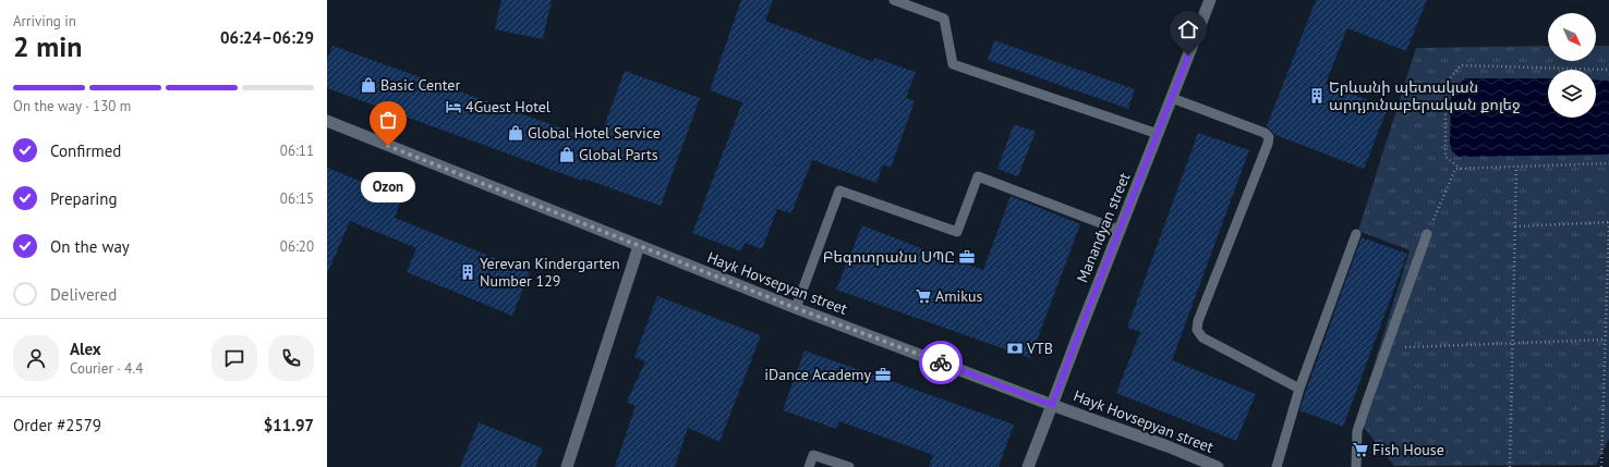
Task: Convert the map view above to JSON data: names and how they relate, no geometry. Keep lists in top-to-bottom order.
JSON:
{
  "streets": {
    "street": ["Manandyan street", "Hayk Hovsepyan street"]
  },
  "crossings": [
    ["Manandyan street", "Hayk Hovsepyan street"]
  ],
  "places": {
    "shop": ["Basic Center", "Global Hotel Service", "Global Parts"],
    "building": ["Երևանի պետական արդյունաբերական քոլեջ", "Yerevan Kindergarten Number 129"],
    "hotel": ["4Guest Hotel"],
    "other": ["Ozon"],
    "office": ["Բեգոտրանս ՍՊԸ", "iDance Academy"],
    "supermarket": ["Amikus", "Fish House"],
    "bank": ["VTB"]
  },
  "north": "bottom right",
  "page": {
    "heading": ["2 min", "Arriving in", "06:24–06:29"],
    "panel": [
      "Alex",
      "Courier · 4.4",
      "Order #2579",
      "$11.97"
    ],
    "bar": "On the way · 130 m",
    "list": [
      ["Confirmed", "06:11"],
      ["Preparing", "06:15"],
      ["On the way", "06:20"],
      "Delivered"
    ],
    "bubble": "Ozon"
  }
}
